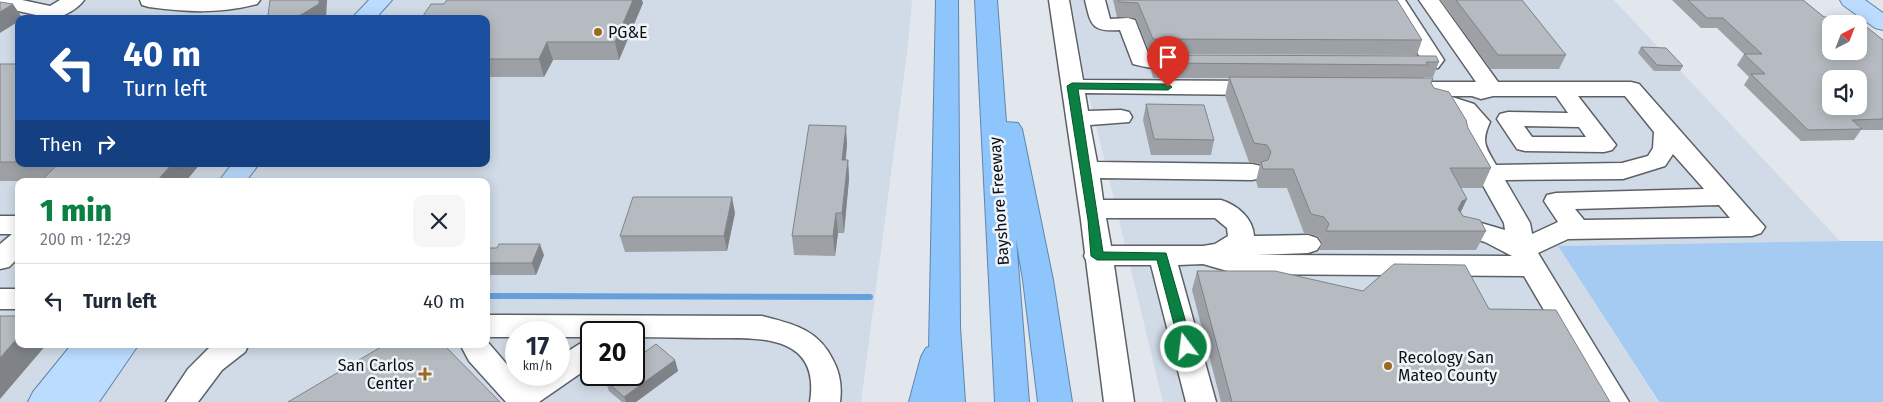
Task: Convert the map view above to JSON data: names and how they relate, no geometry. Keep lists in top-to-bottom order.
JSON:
{
  "streets": {
    "highway": ["Bayshore Freeway"]
  },
  "places": {
    "other": ["PG&E", "Recology San Mateo County"],
    "health": ["San Carlos Center"]
  },
  "north": "top right",
  "page": {
    "turn": ["40 m", "Turn left"],
    "then": "Then",
    "heading": ["1 min", "200 m · 12:29"],
    "list": [
      {
        "name": "Turn left",
        "value": "40 m"
      }
    ],
    "speed": "17 km/h",
    "limit": "20"
  }
}
